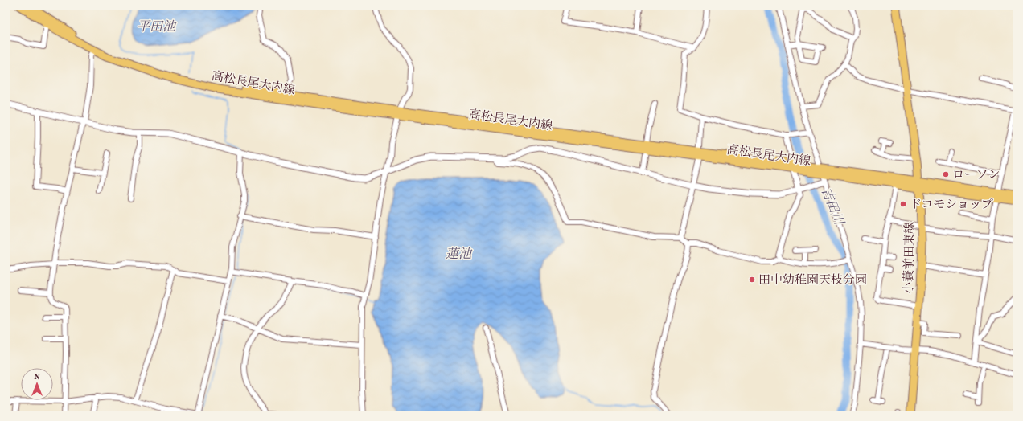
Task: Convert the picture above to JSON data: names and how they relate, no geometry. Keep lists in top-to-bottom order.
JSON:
{
  "streets": {
    "main road": ["高松長尾大内線", "小蓑前田東線"]
  },
  "crossings": [
    ["高松長尾大内線", "小蓑前田東線"]
  ],
  "water": ["平田池", "吉田川", "蓮池"],
  "places": ["ローソン", "ドコモショップ", "田中幼稚園天枝分園"],
  "north": "top"
}
